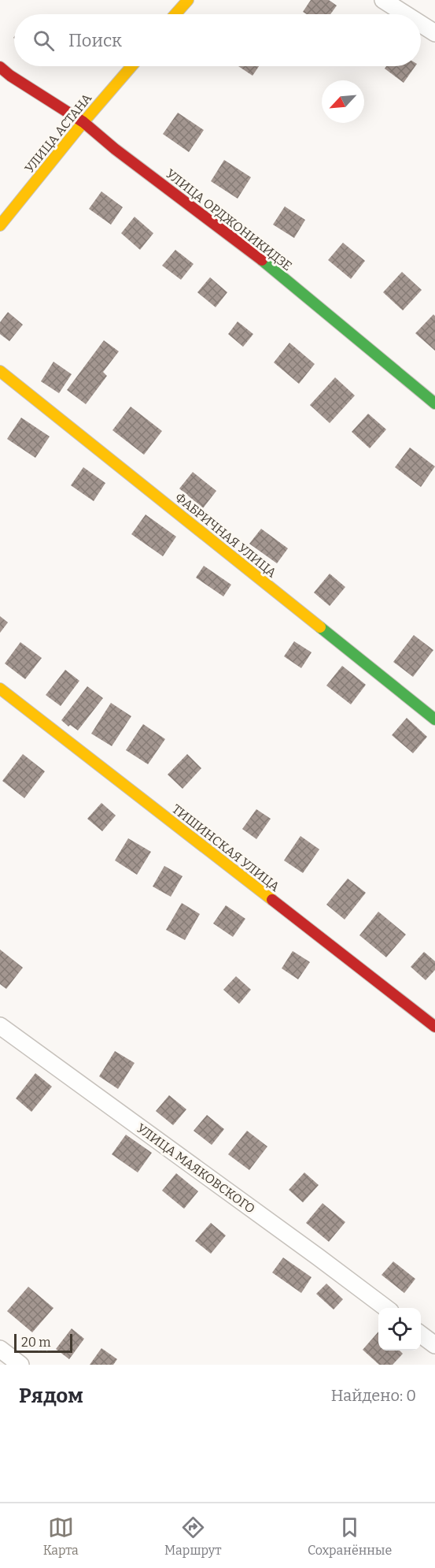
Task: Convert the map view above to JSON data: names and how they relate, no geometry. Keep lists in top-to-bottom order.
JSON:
{
  "streets": {
    "street": [
      "УЛИЦА АСТАНА",
      "УЛИЦА ОРДЖОНИКИДЗЕ",
      "ФАБРИЧНАЯ УЛИЦА",
      "ТИШИНСКАЯ УЛИЦА",
      "УЛИЦА МАЯКОВСКОГО"
    ]
  },
  "crossings": [
    ["УЛИЦА АСТАНА", "УЛИЦА ОРДЖОНИКИДЗЕ"]
  ],
  "scale_bar": "20 m",
  "north": "bottom left",
  "page": {
    "search": "Поиск",
    "scale": "20 m",
    "heading": ["Рядом", "Найдено: 0"],
    "nav": ["Карта", "Маршрут", "Сохранённые"]
  }
}
